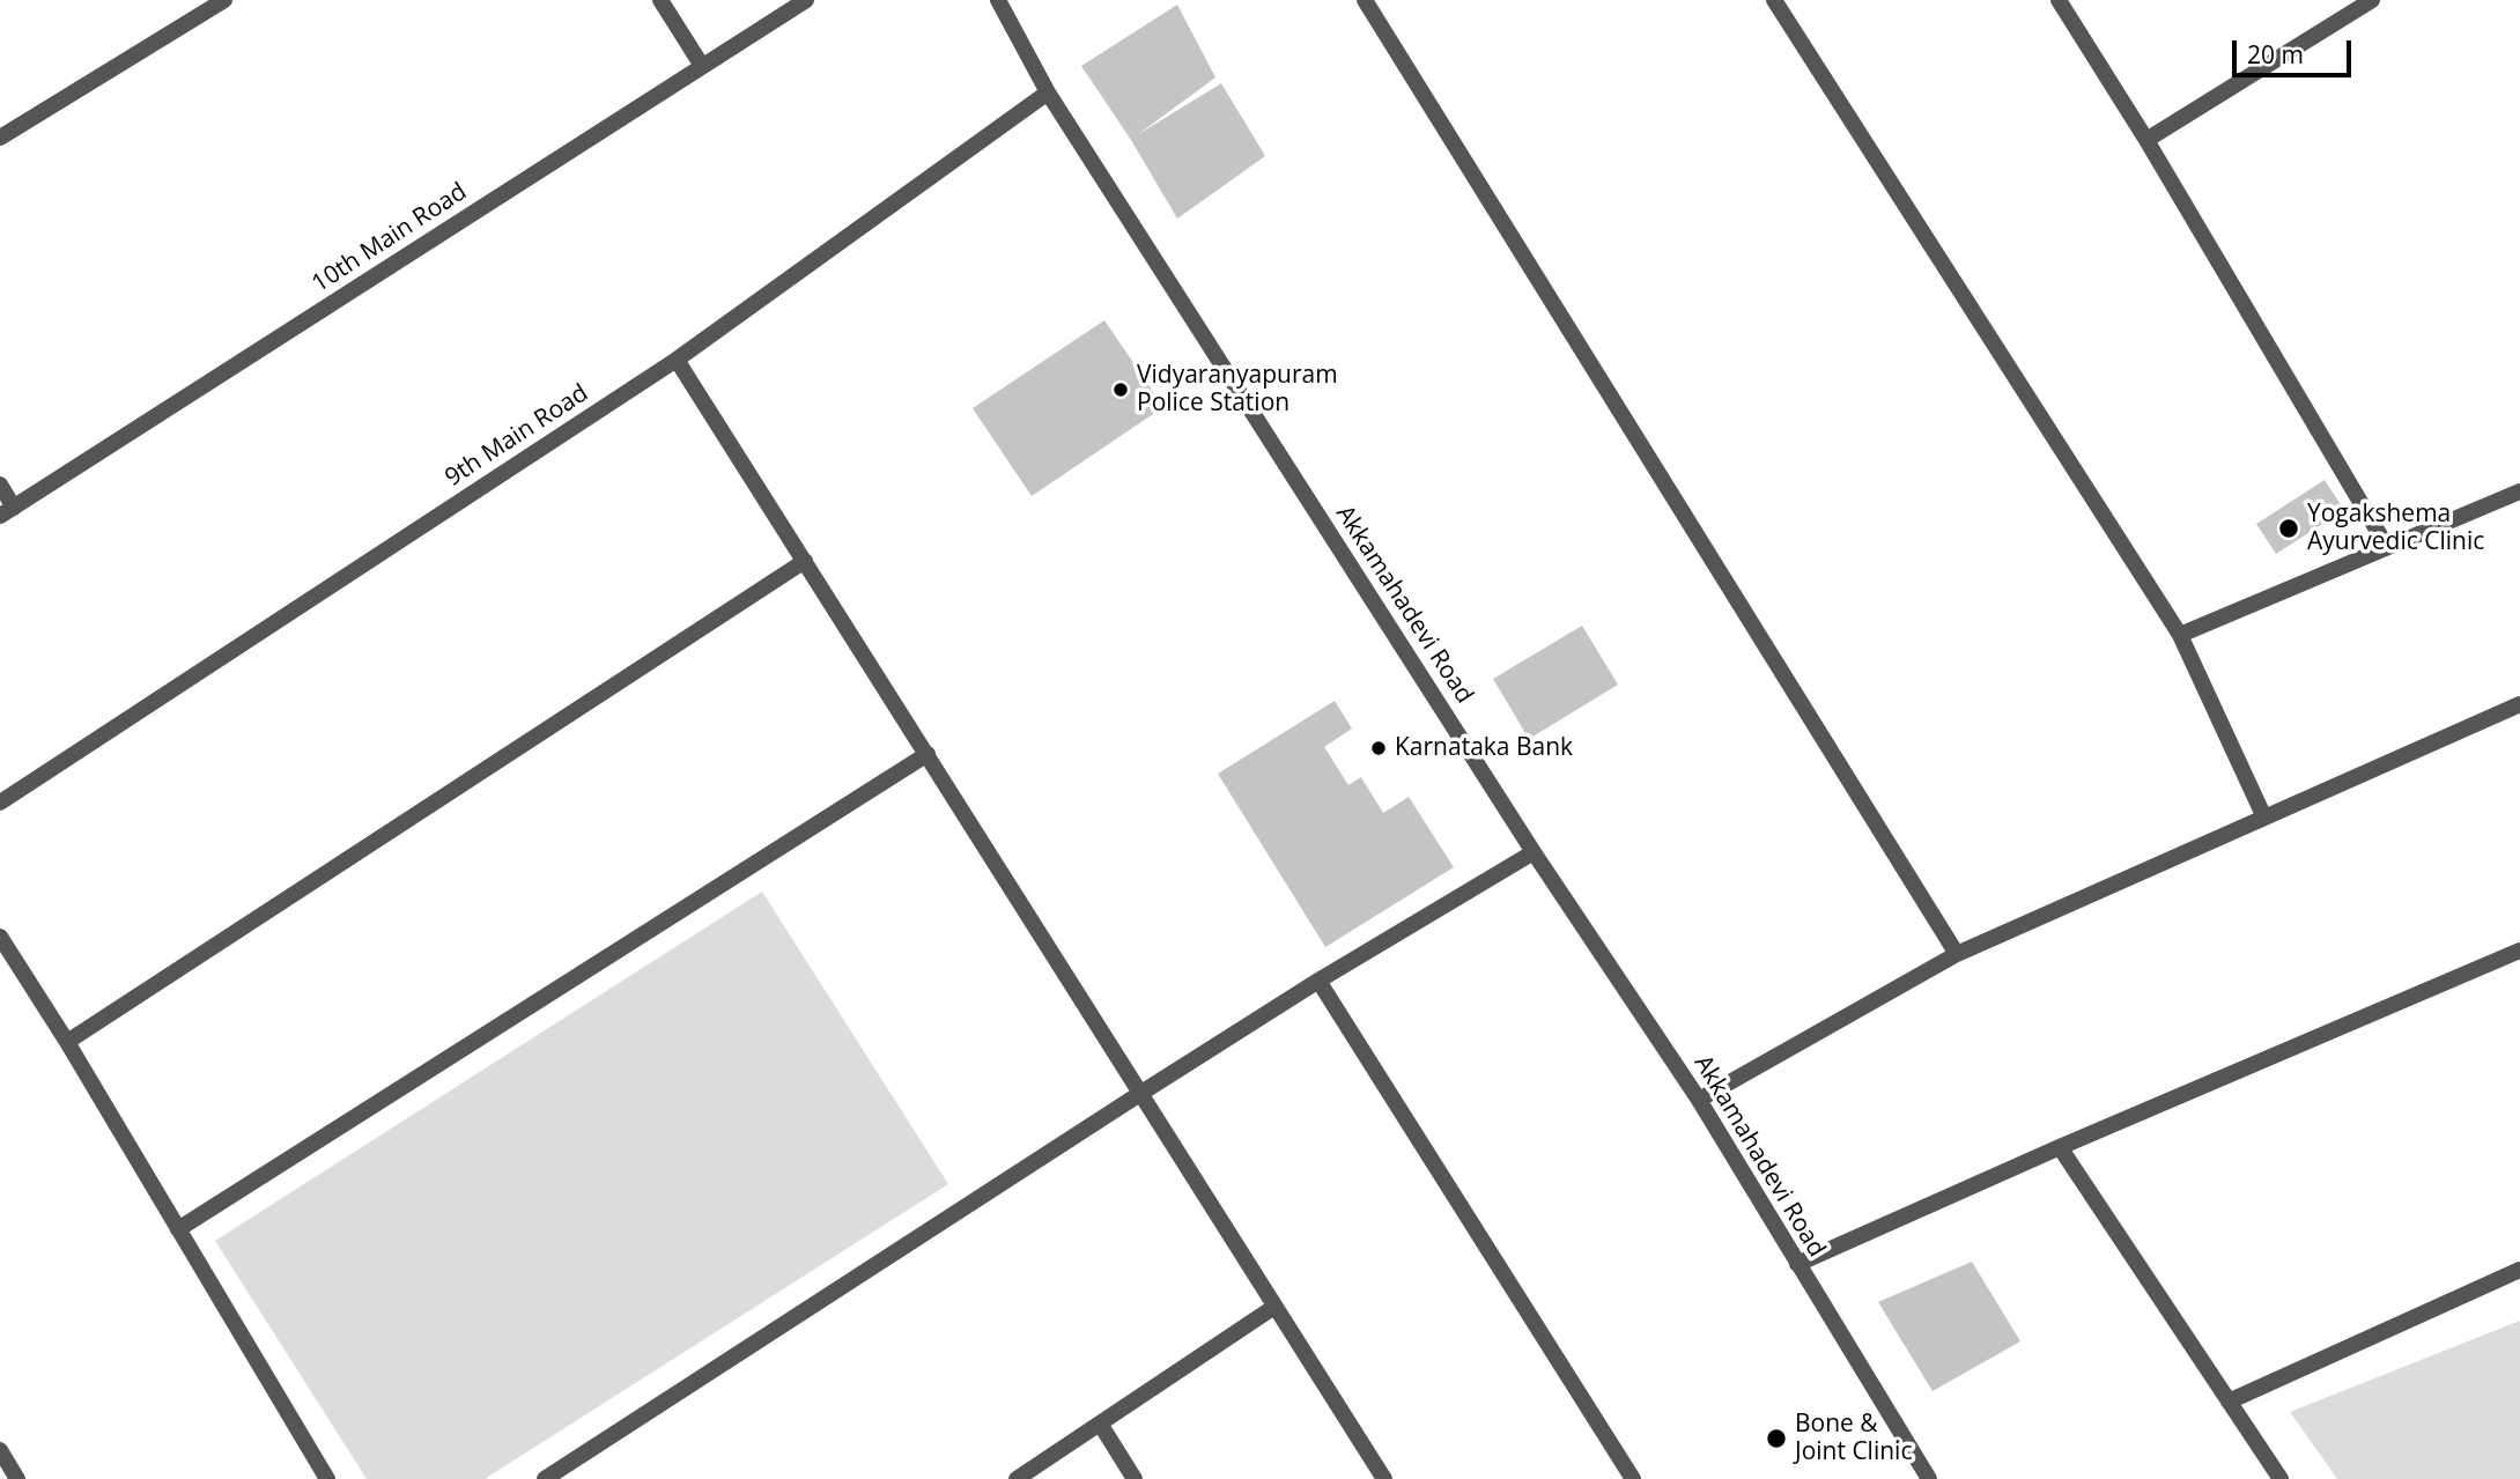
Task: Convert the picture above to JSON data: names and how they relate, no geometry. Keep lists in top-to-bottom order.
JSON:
{
  "streets": {
    "street": ["10th Main Road", "9th Main Road", "Akkamahadevi Road"]
  },
  "crossings": [
    ["9th Main Road", "Akkamahadevi Road"]
  ],
  "places": [
    "Vidyaranyapuram Police Station",
    "Yogakshema Ayurvedic Clinic",
    "Karnataka Bank",
    "Bone & Joint Clinic"
  ],
  "scale_bar": "20 m"
}
